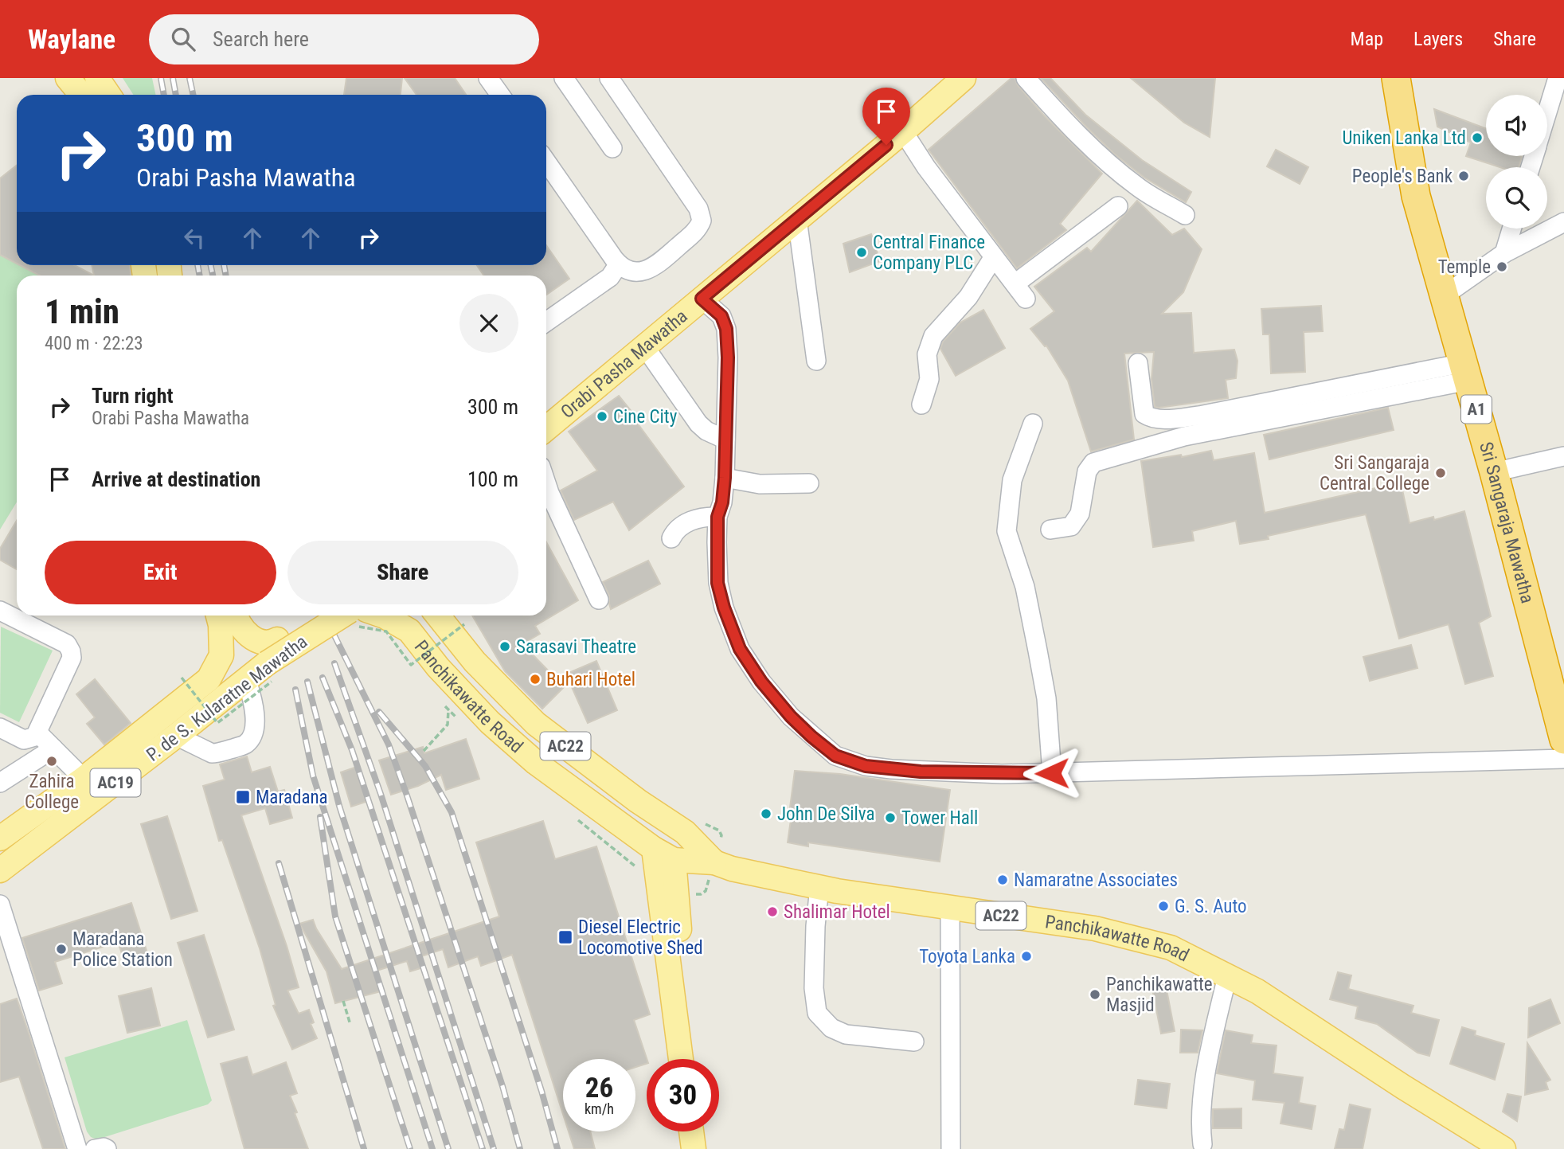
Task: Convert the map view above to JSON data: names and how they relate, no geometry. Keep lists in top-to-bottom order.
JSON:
{
  "streets": {
    "highway": ["A1", "Sri Sangaraja Mawatha"],
    "main road": [
      "Orabi Pasha Mawatha",
      "Panchikawatte Road",
      "P. de S. Kularatne Mawatha",
      "AC22",
      "AC19"
    ]
  },
  "places": {
    "other": [
      "Uniken Lanka Ltd",
      "People's Bank",
      "Central Finance Company PLC",
      "Temple",
      "Cine City",
      "Sri Sangaraja Central College",
      "Sarasavi Theatre",
      "Buhari Hotel",
      "Zahira College",
      "John De Silva",
      "Tower Hall",
      "Namaratne Associates",
      "G. S. Auto",
      "Shalimar Hotel",
      "Maradana Police Station",
      "Toyota Lanka",
      "Panchikawatte Masjid"
    ],
    "transit": ["Maradana", "Diesel Electric Locomotive Shed"]
  },
  "page": {
    "header": "Waylane",
    "search": "Search here",
    "nav": ["Map", "Layers", "Share"],
    "turn": ["300 m", "Orabi Pasha Mawatha"],
    "heading": ["1 min", "400 m · 22:23"],
    "list": [
      {
        "name": "Turn right",
        "note": "Orabi Pasha Mawatha",
        "value": "300 m"
      },
      {
        "name": "Arrive at destination",
        "value": "100 m"
      }
    ],
    "buttons": ["Exit", "Share"],
    "speed": "26 km/h",
    "limit": "30"
  }
}
